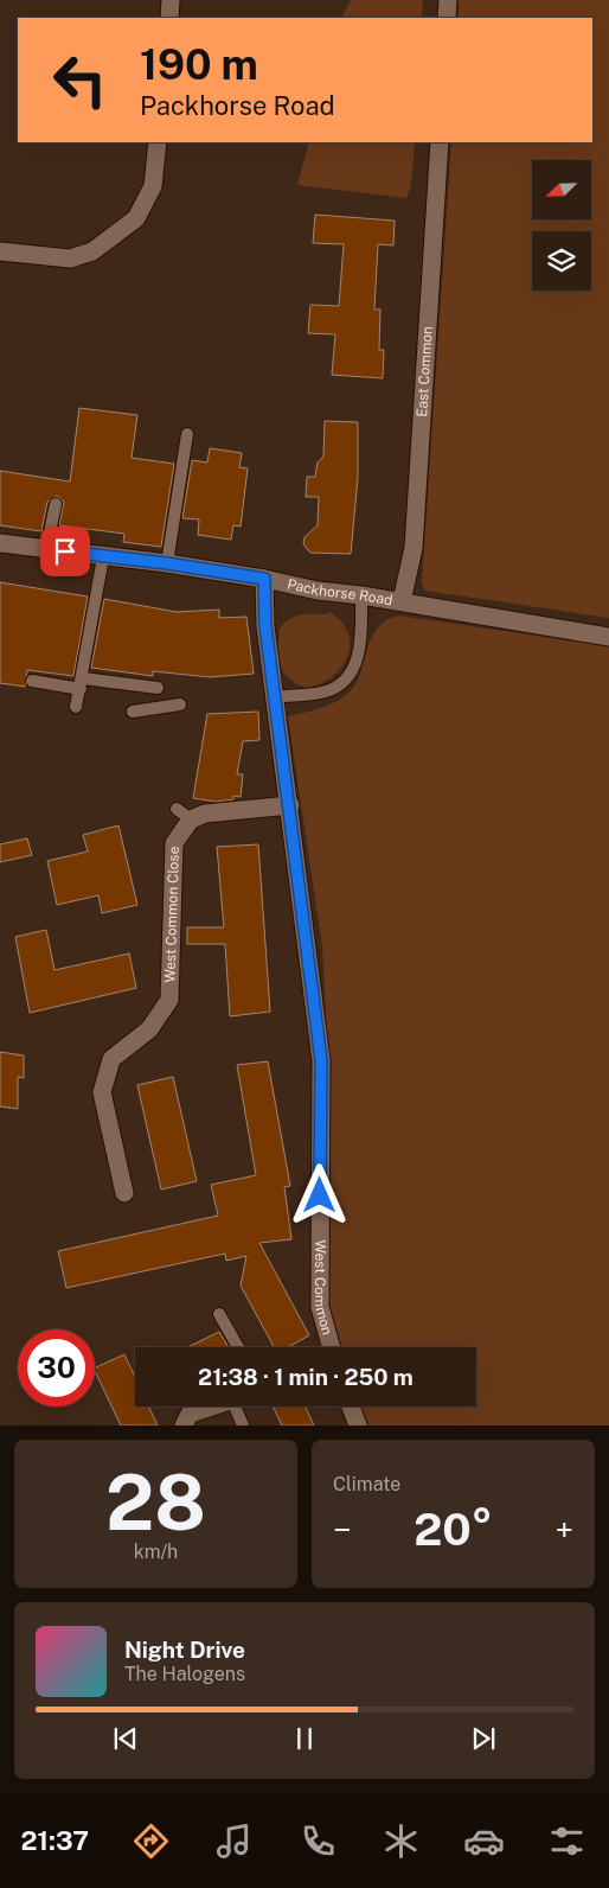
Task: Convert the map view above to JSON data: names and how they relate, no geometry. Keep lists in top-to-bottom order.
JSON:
{
  "streets": {
    "street": [
      "East Common",
      "Packhorse Road",
      "West Common Close",
      "West Common"
    ]
  },
  "crossings": [
    ["East Common", "Packhorse Road"],
    ["Packhorse Road", "West Common"],
    ["West Common Close", "West Common"]
  ],
  "north": "bottom left",
  "page": {
    "turn": ["190 m", "Packhorse Road"],
    "limit": "30",
    "trip": "21:38 · 1 min · 250 m",
    "tile": [
      ["28", "km/h"],
      "Climate"
    ],
    "heat": ["−", "20°", "+"],
    "song": ["Night Drive", "The Halogens"],
    "tabs": "21:37"
  }
}
